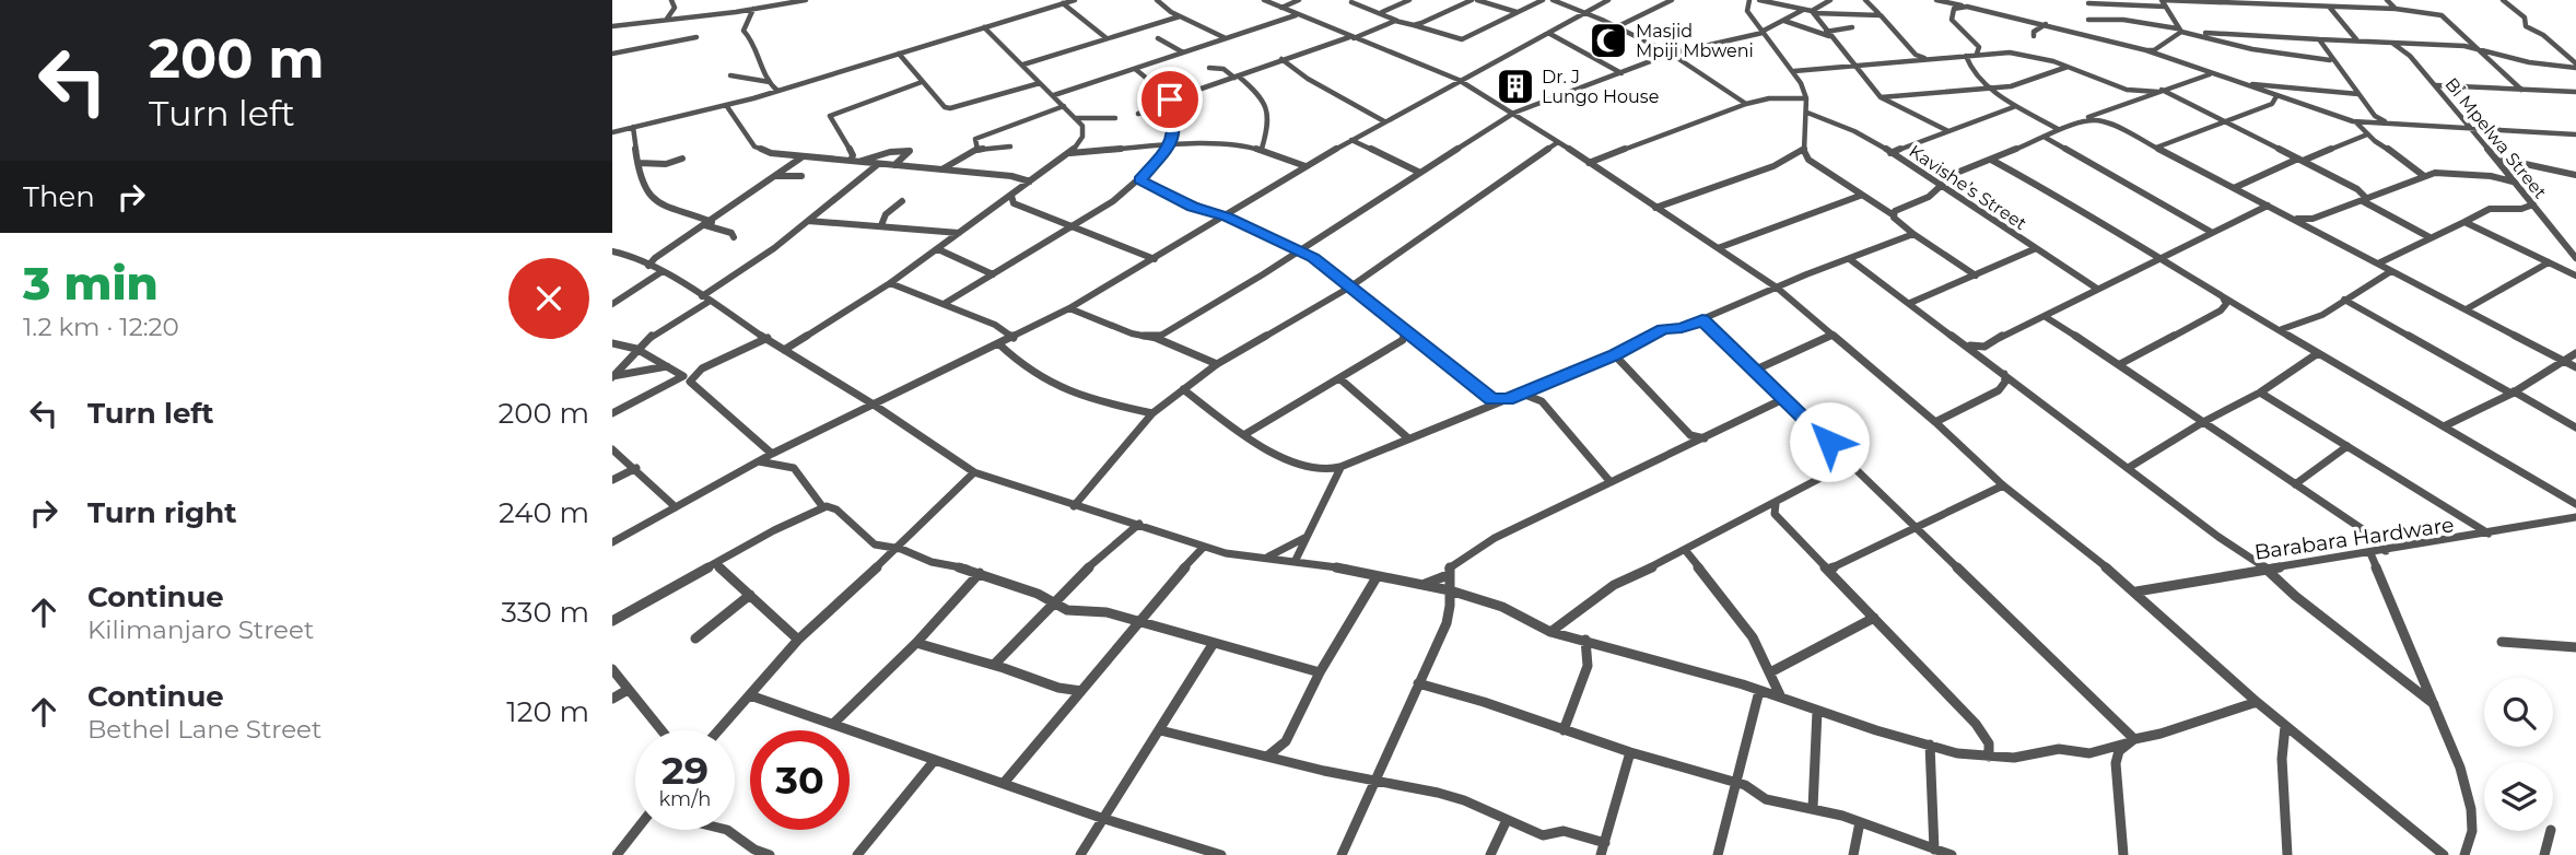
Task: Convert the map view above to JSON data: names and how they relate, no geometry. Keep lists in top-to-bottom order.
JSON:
{
  "streets": {
    "street": ["Bi Mpelwa Street", "Kavishe’s Street", "Barabara Hardware"]
  },
  "places": {
    "mosque": ["Masjid Mpiji Mbweni"],
    "building": ["Dr. J Lungo House"]
  },
  "page": {
    "turn": ["200 m", "Turn left"],
    "then": "Then",
    "heading": ["3 min", "1.2 km · 12:20"],
    "list": [
      {
        "name": "Turn left",
        "value": "200 m"
      },
      {
        "name": "Turn right",
        "value": "240 m"
      },
      {
        "name": "Continue",
        "note": "Kilimanjaro Street",
        "value": "330 m"
      },
      {
        "name": "Continue",
        "note": "Bethel Lane Street",
        "value": "120 m"
      }
    ],
    "speed": "29 km/h",
    "limit": "30"
  }
}
